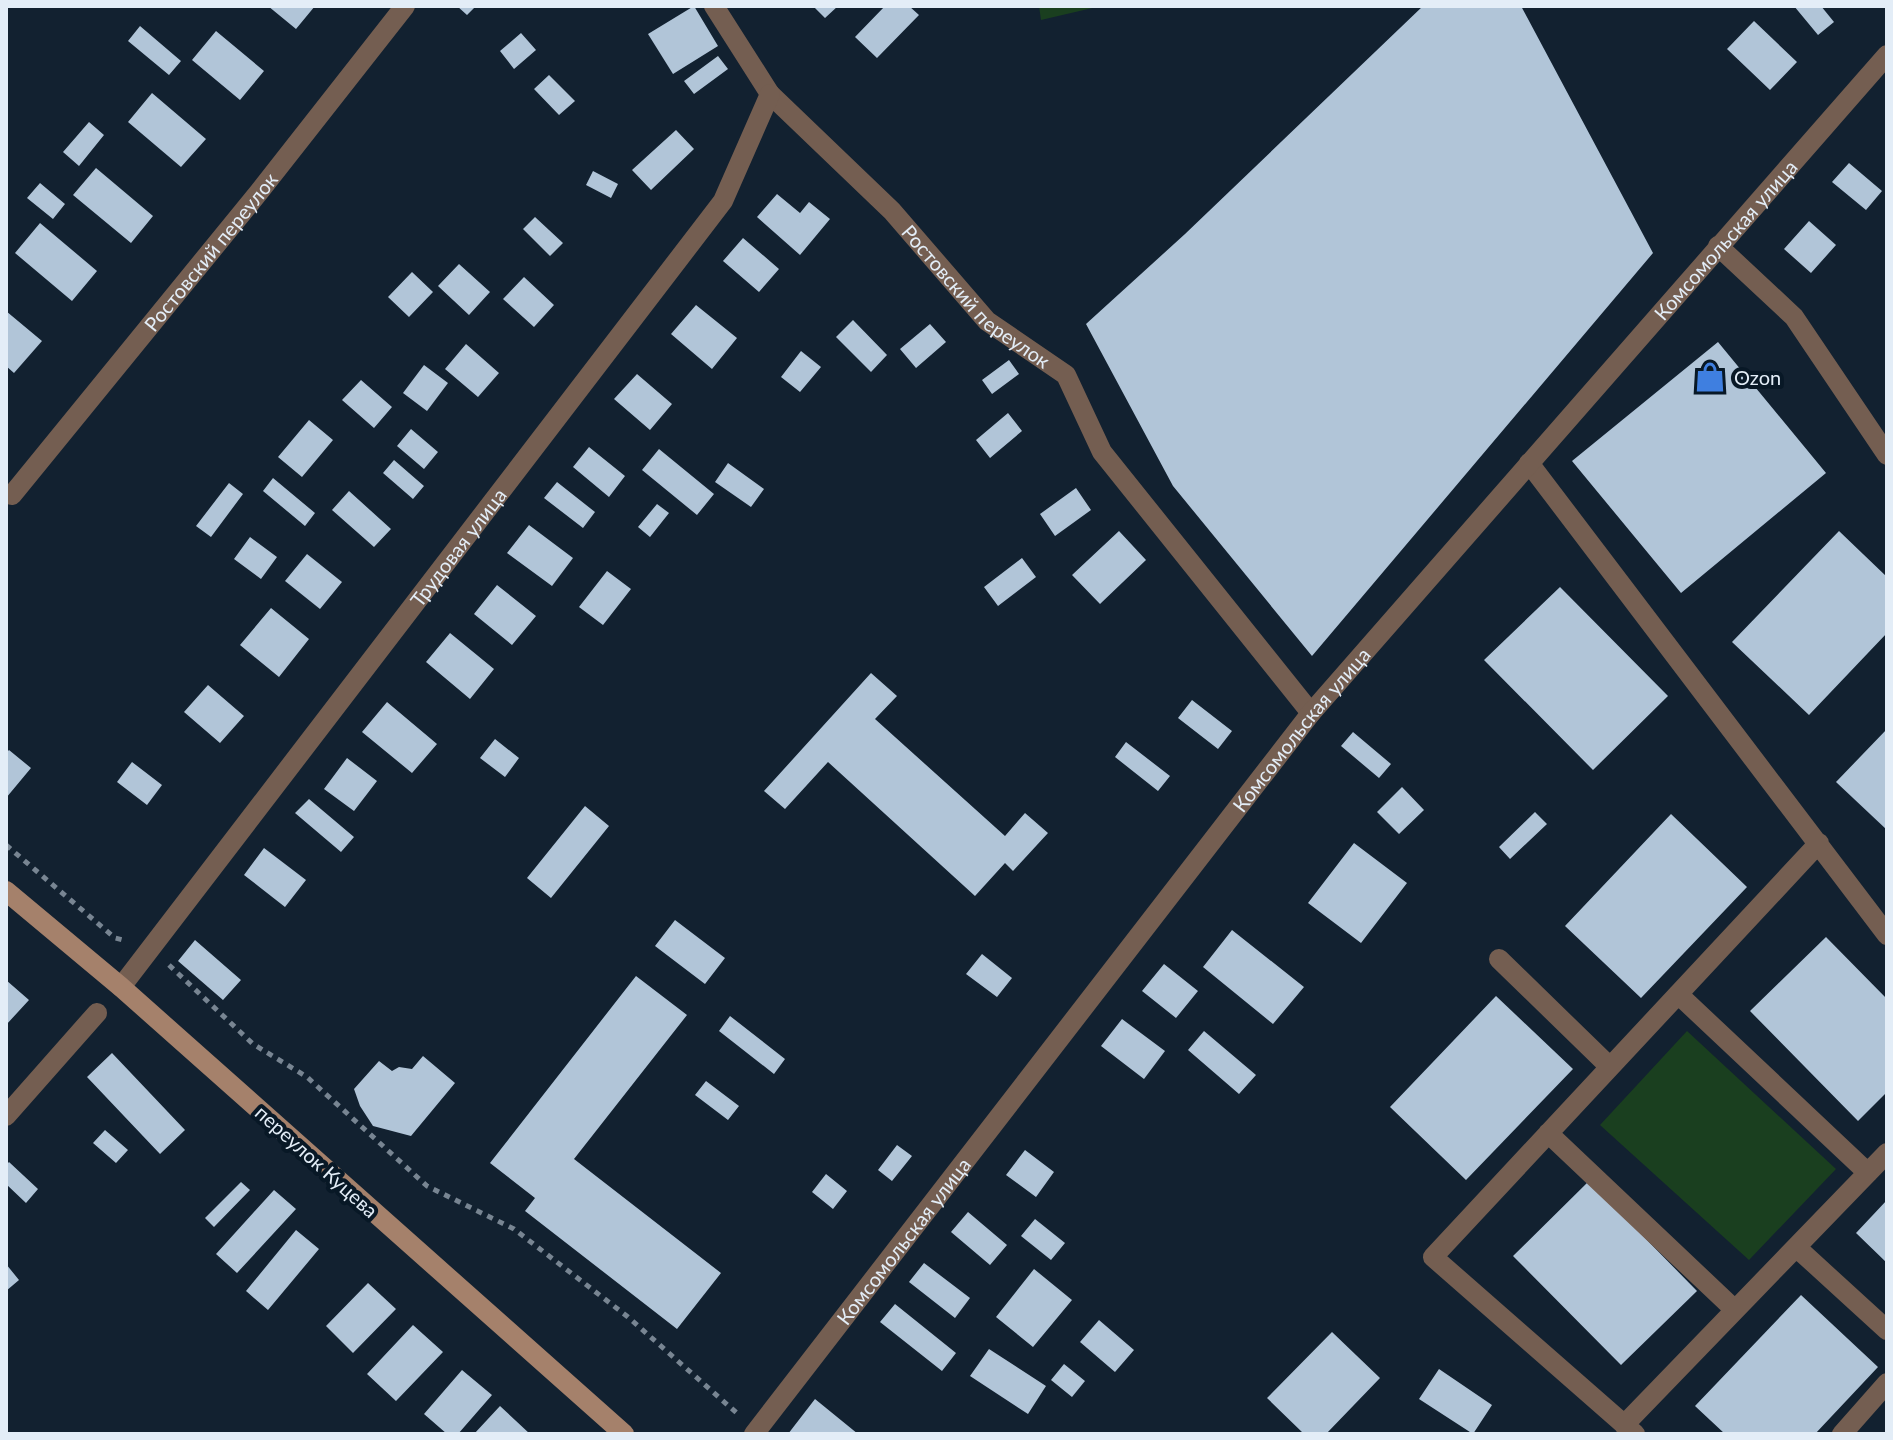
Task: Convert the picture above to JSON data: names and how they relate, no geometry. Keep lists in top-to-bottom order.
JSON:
{
  "streets": {
    "street": [
      "Комсомольская улица",
      "Ростовский переулок",
      "Трудовая улица",
      "переулок Куцева"
    ]
  },
  "crossings": [
    ["Комсомольская улица", "Ростовский переулок"],
    ["Ростовский переулок", "Трудовая улица"],
    ["Трудовая улица", "переулок Куцева"]
  ],
  "places": {
    "shop": ["Ozon"]
  }
}
